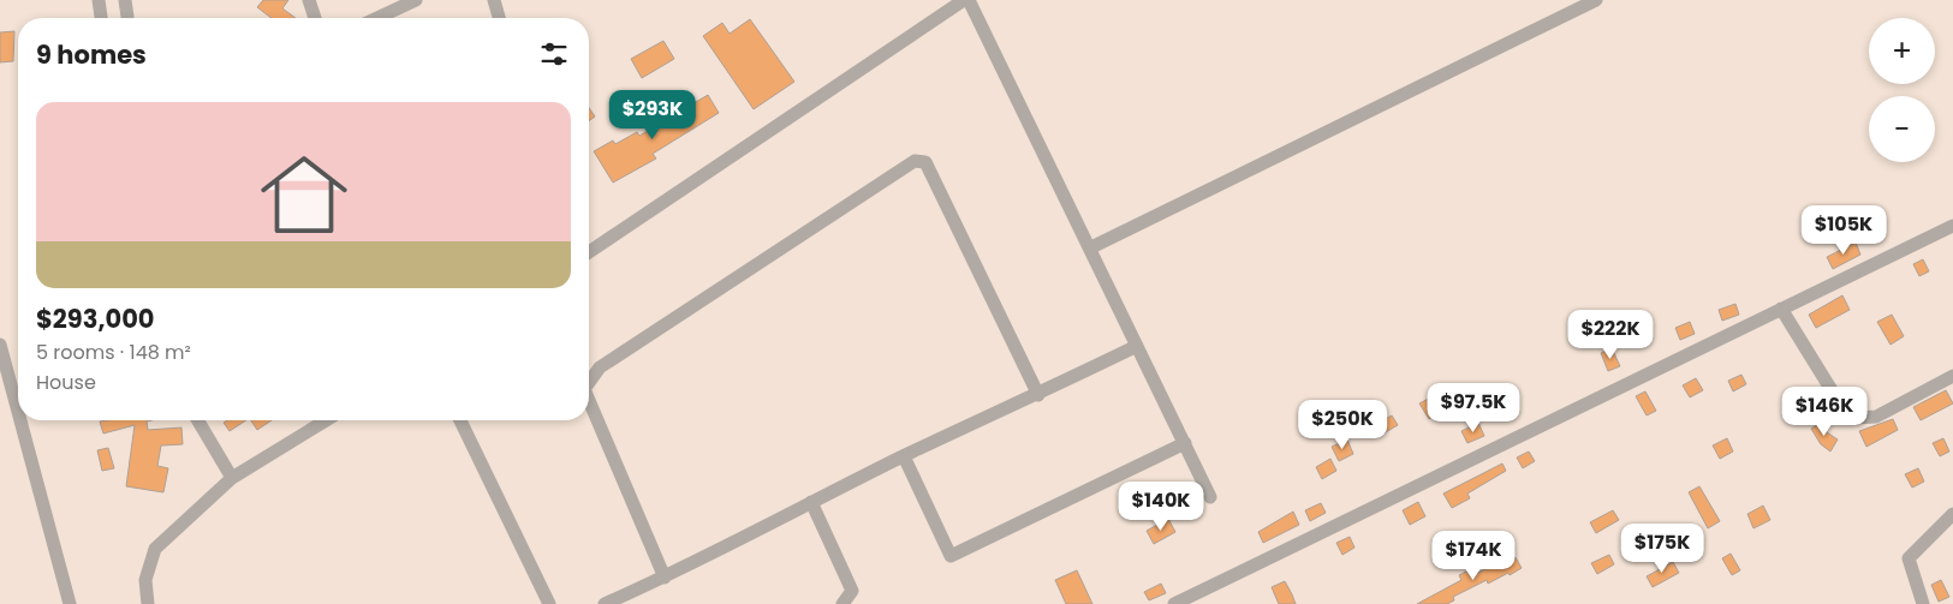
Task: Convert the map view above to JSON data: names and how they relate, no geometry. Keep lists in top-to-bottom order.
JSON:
{
  "page": {
    "map_buttons": ["+", "−"],
    "heading": "9 homes",
    "price": [
      "$293K",
      "$105K",
      "$222K",
      "$97.5K",
      "$146K",
      "$250K",
      "$140K",
      "$175K",
      "$174K"
    ],
    "list": [
      {
        "name": "$293,000",
        "note": "5 rooms · 148 m² · House"
      }
    ]
  }
}
